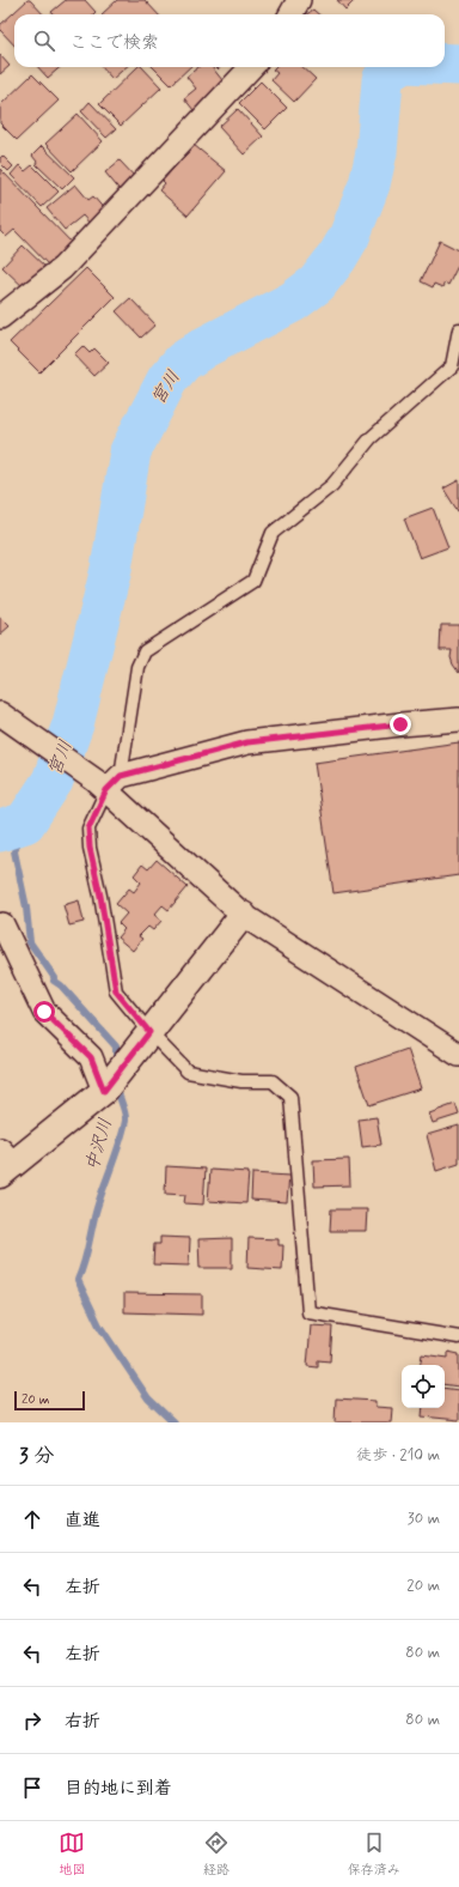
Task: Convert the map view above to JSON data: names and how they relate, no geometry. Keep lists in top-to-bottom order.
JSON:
{
  "water": ["宮川", "中沢川"],
  "scale_bar": "20 m",
  "page": {
    "search": "ここで検索",
    "scale": "20 m",
    "heading": ["3 分", "徒歩 · 210 m"],
    "list": [
      ["直進", "30 m"],
      ["左折", "20 m"],
      ["左折", "80 m"],
      ["右折", "80 m"],
      "目的地に到着"
    ],
    "nav": ["地図", "経路", "保存済み"]
  }
}
